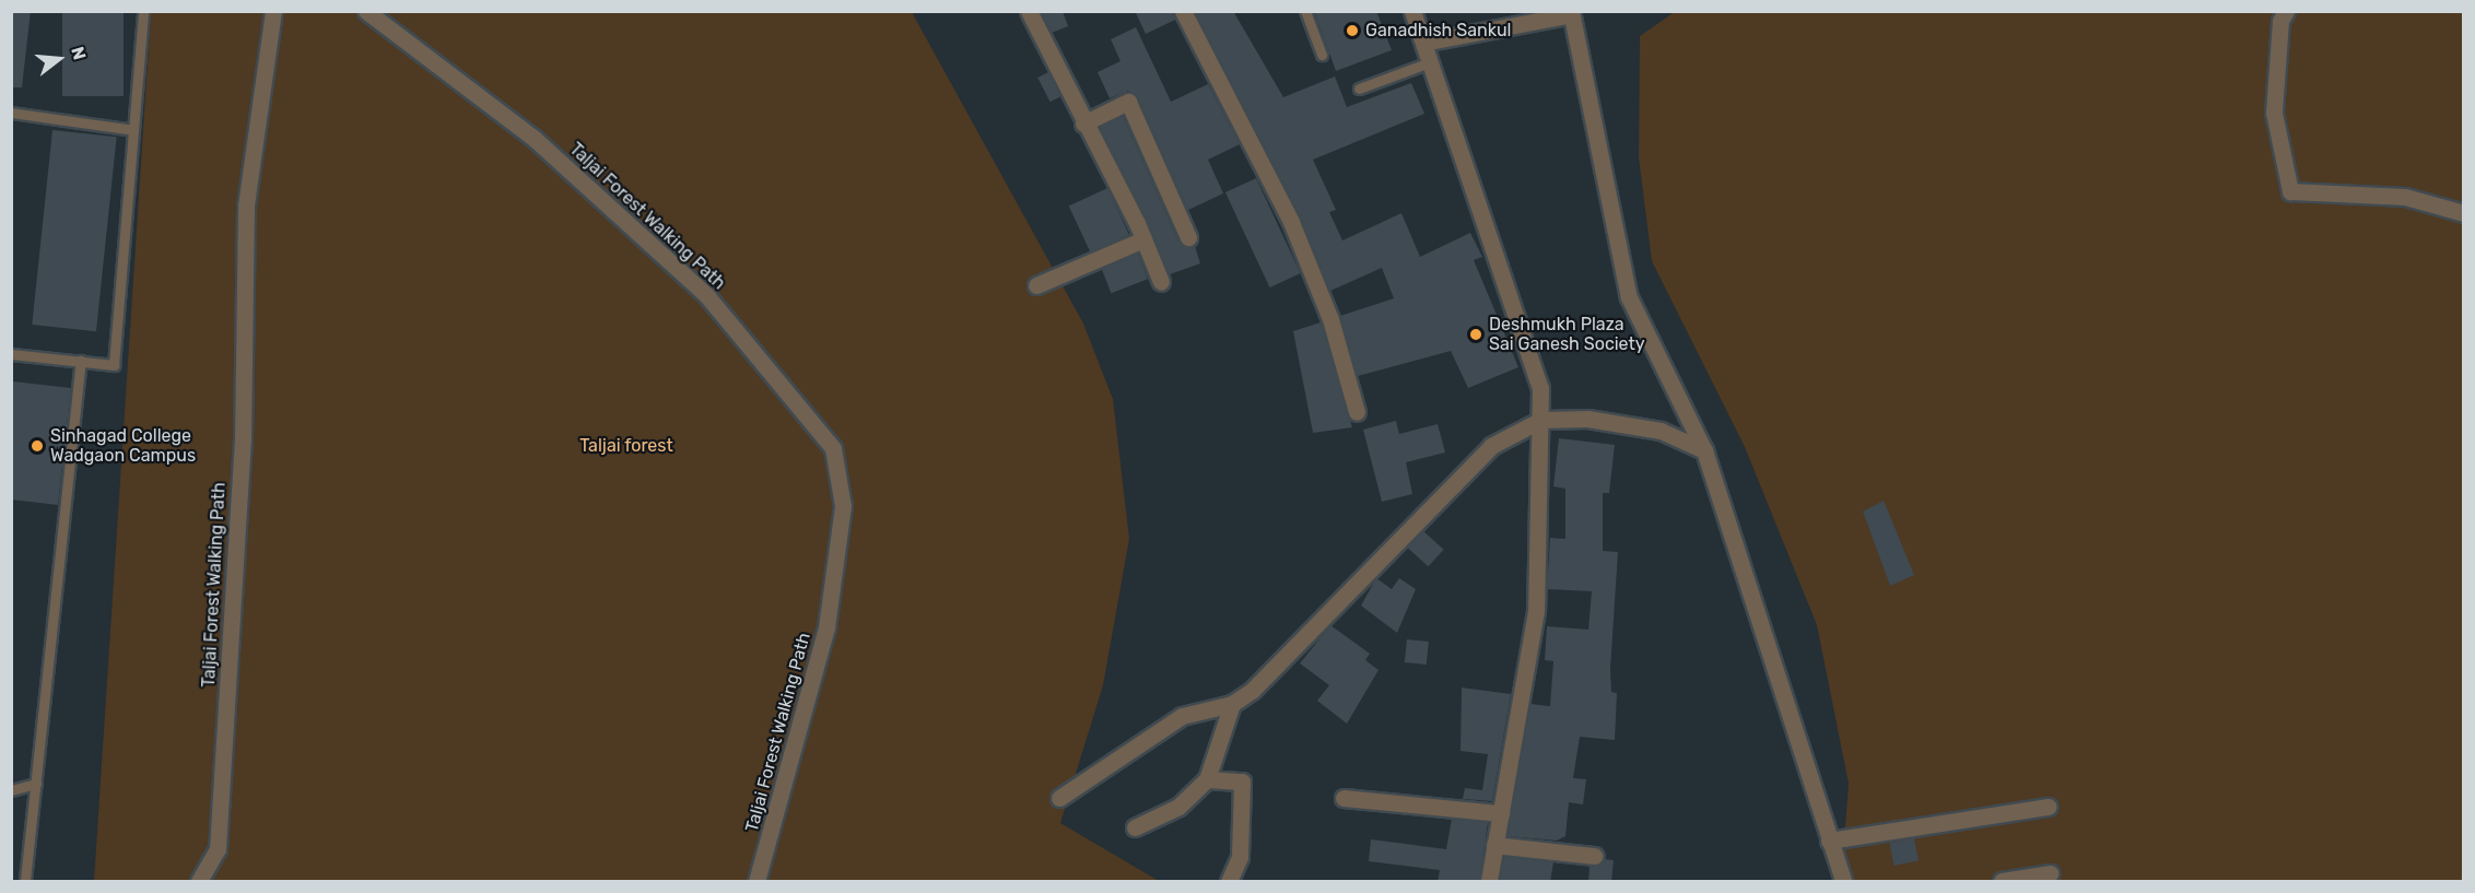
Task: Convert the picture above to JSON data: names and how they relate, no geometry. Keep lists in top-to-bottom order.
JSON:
{
  "streets": {
    "street": ["Taljai Forest Walking Path"]
  },
  "parks": ["Taljai forest"],
  "places": ["Ganadhish Sankul", "Deshmukh Plaza Sai Ganesh Society", "Sinhagad College Wadgaon Campus"],
  "north": "right"
}
